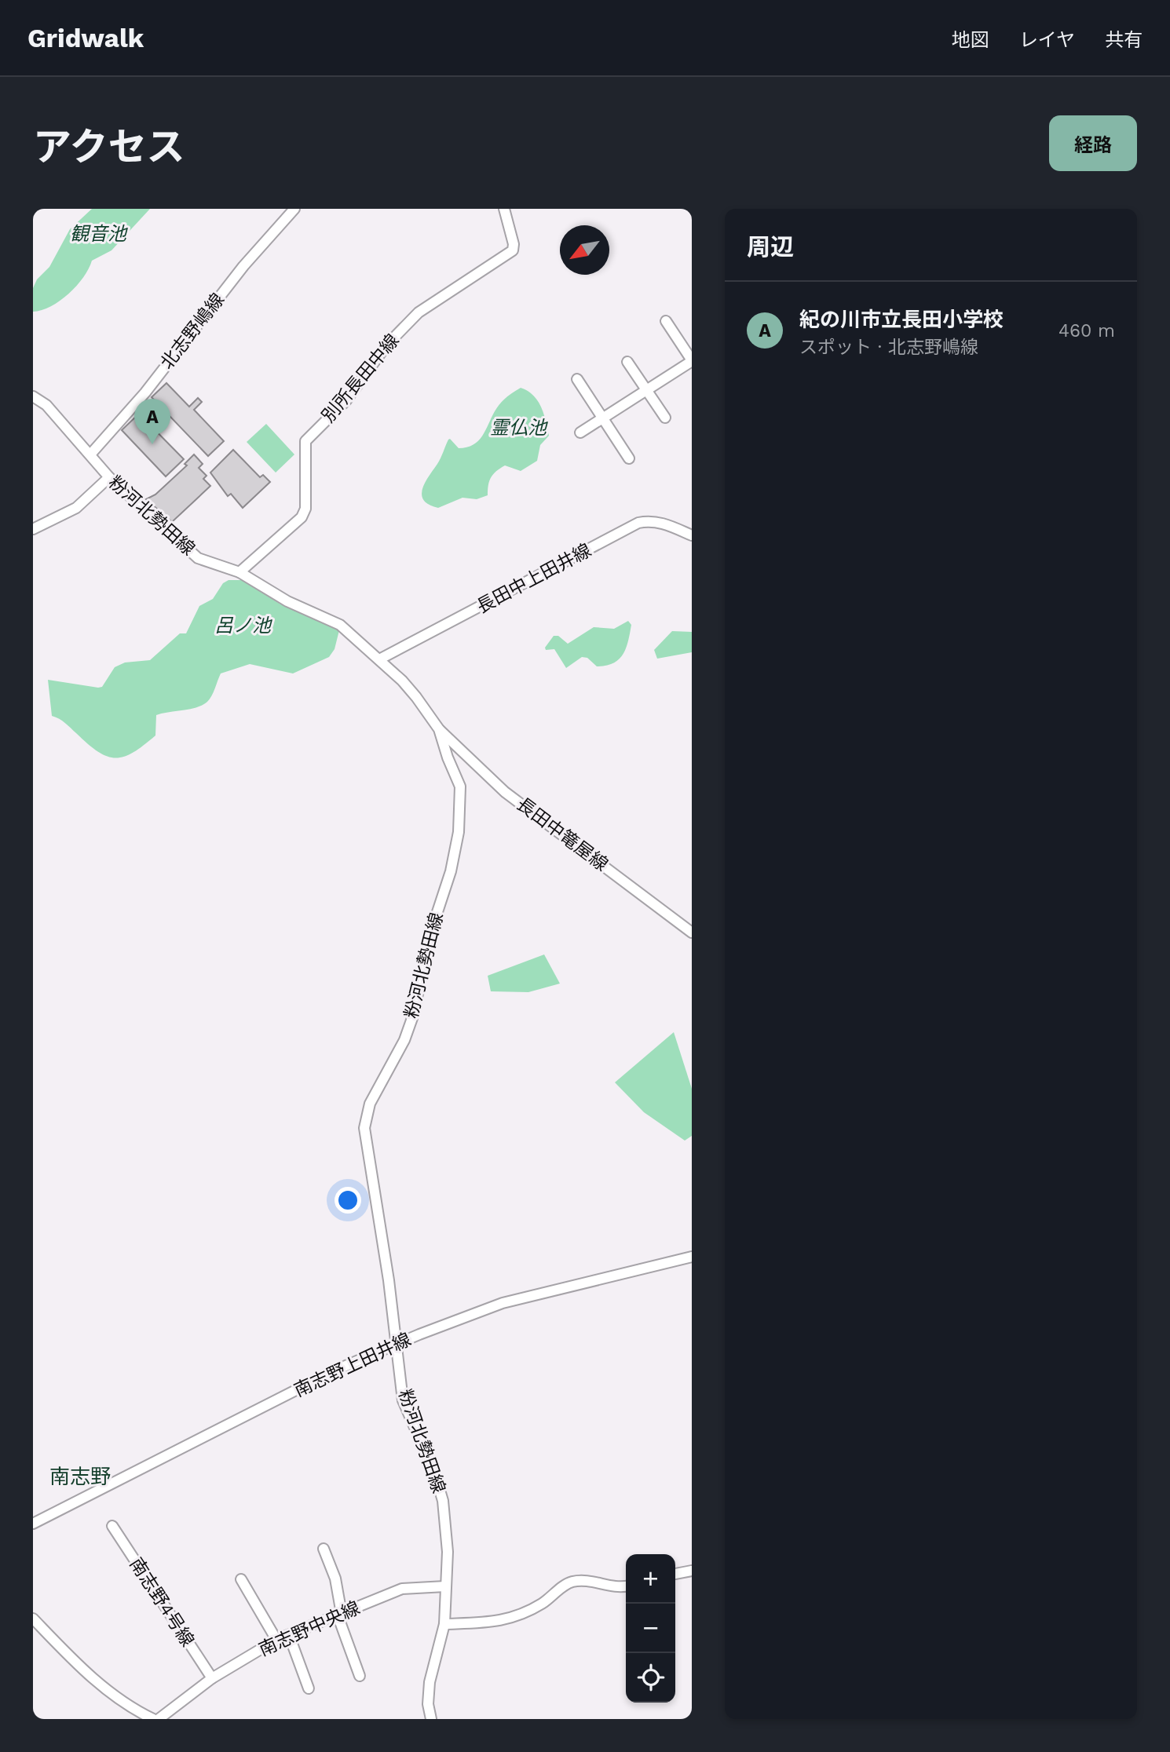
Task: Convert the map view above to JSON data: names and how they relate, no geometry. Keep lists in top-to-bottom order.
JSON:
{
  "streets": {
    "street": [
      "北志野嶋線",
      "別所長田中線",
      "粉河北勢田線",
      "長田中上田井線",
      "長田中篭屋線",
      "南志野上田井線",
      "南志野4号線",
      "南志野中央線"
    ]
  },
  "crossings": [
    ["北志野嶋線", "粉河北勢田線"],
    ["別所長田中線", "粉河北勢田線"],
    ["粉河北勢田線", "長田中上田井線"],
    ["粉河北勢田線", "長田中篭屋線"],
    ["粉河北勢田線", "南志野上田井線"],
    ["粉河北勢田線", "南志野中央線"],
    ["南志野4号線", "南志野中央線"]
  ],
  "districts": ["南志野"],
  "water": ["観音池", "霊仏池", "呂ノ池"],
  "north": "bottom left",
  "page": {
    "header": "Gridwalk",
    "nav": ["地図", "レイヤ", "共有"],
    "title": "アクセス",
    "buttons": "経路",
    "heading": "周辺",
    "list": [
      {
        "mark": "A",
        "name": "紀の川市立長田小学校",
        "note": "スポット · 北志野嶋線",
        "value": "460 m"
      }
    ],
    "pins": "A",
    "map_buttons": ["+", "−"]
  }
}
